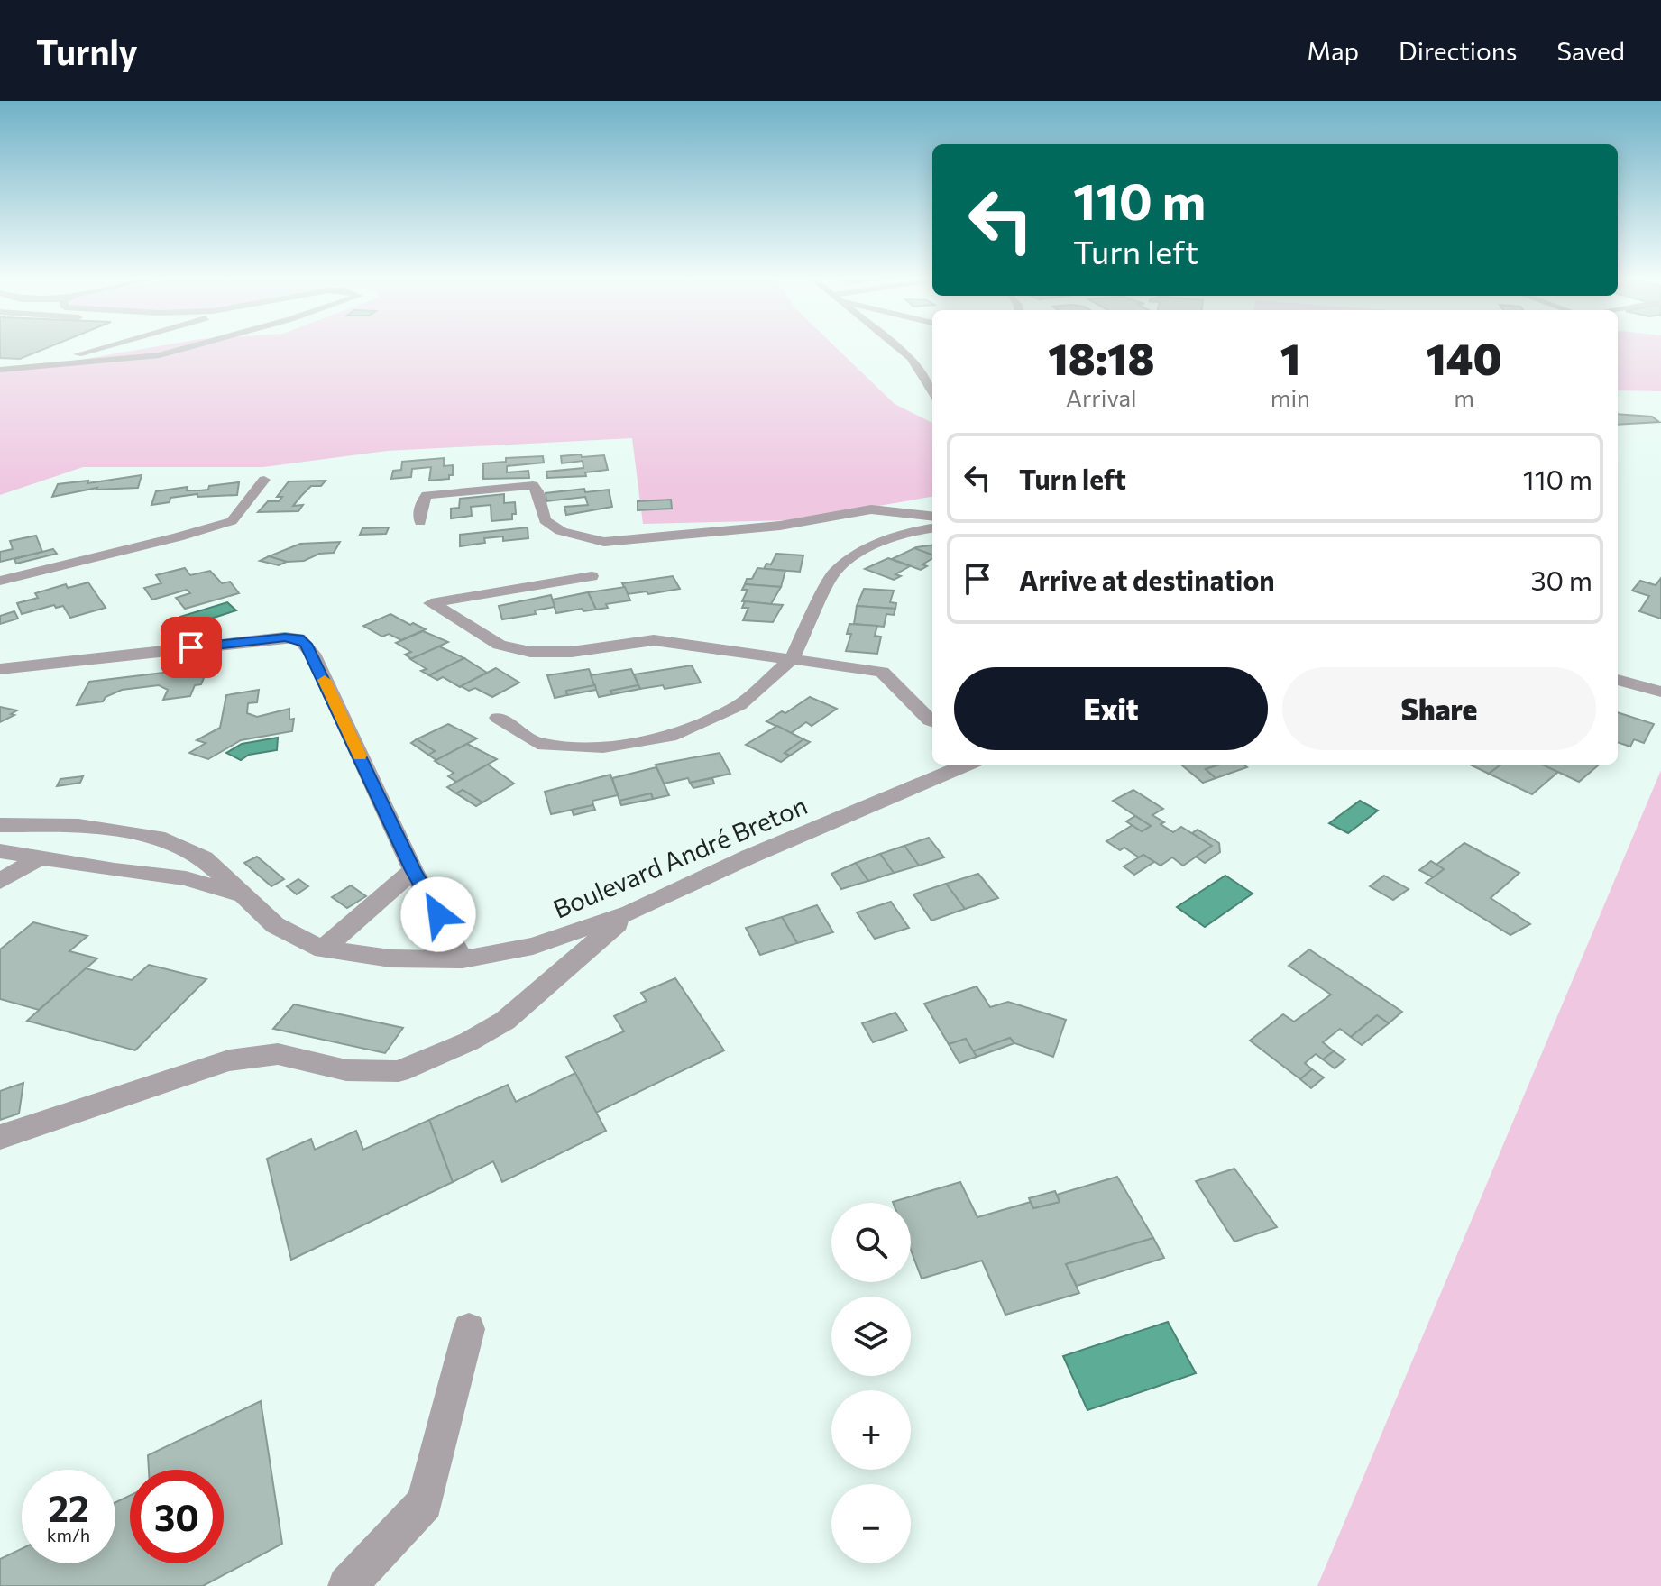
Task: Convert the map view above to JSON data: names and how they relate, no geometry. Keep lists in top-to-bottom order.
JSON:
{
  "streets": {
    "street": ["Boulevard André Breton"]
  },
  "page": {
    "header": "Turnly",
    "nav": ["Map", "Directions", "Saved"],
    "turn": ["110 m", "Turn left"],
    "eta": [
      "18:18",
      "Arrival",
      "1",
      "min",
      "140",
      "m"
    ],
    "list": [
      {
        "name": "Turn left",
        "value": "110 m"
      },
      {
        "name": "Arrive at destination",
        "value": "30 m"
      }
    ],
    "buttons": ["Exit", "Share"],
    "map_buttons": ["+", "−"],
    "speed": "22 km/h",
    "limit": "30"
  }
}
